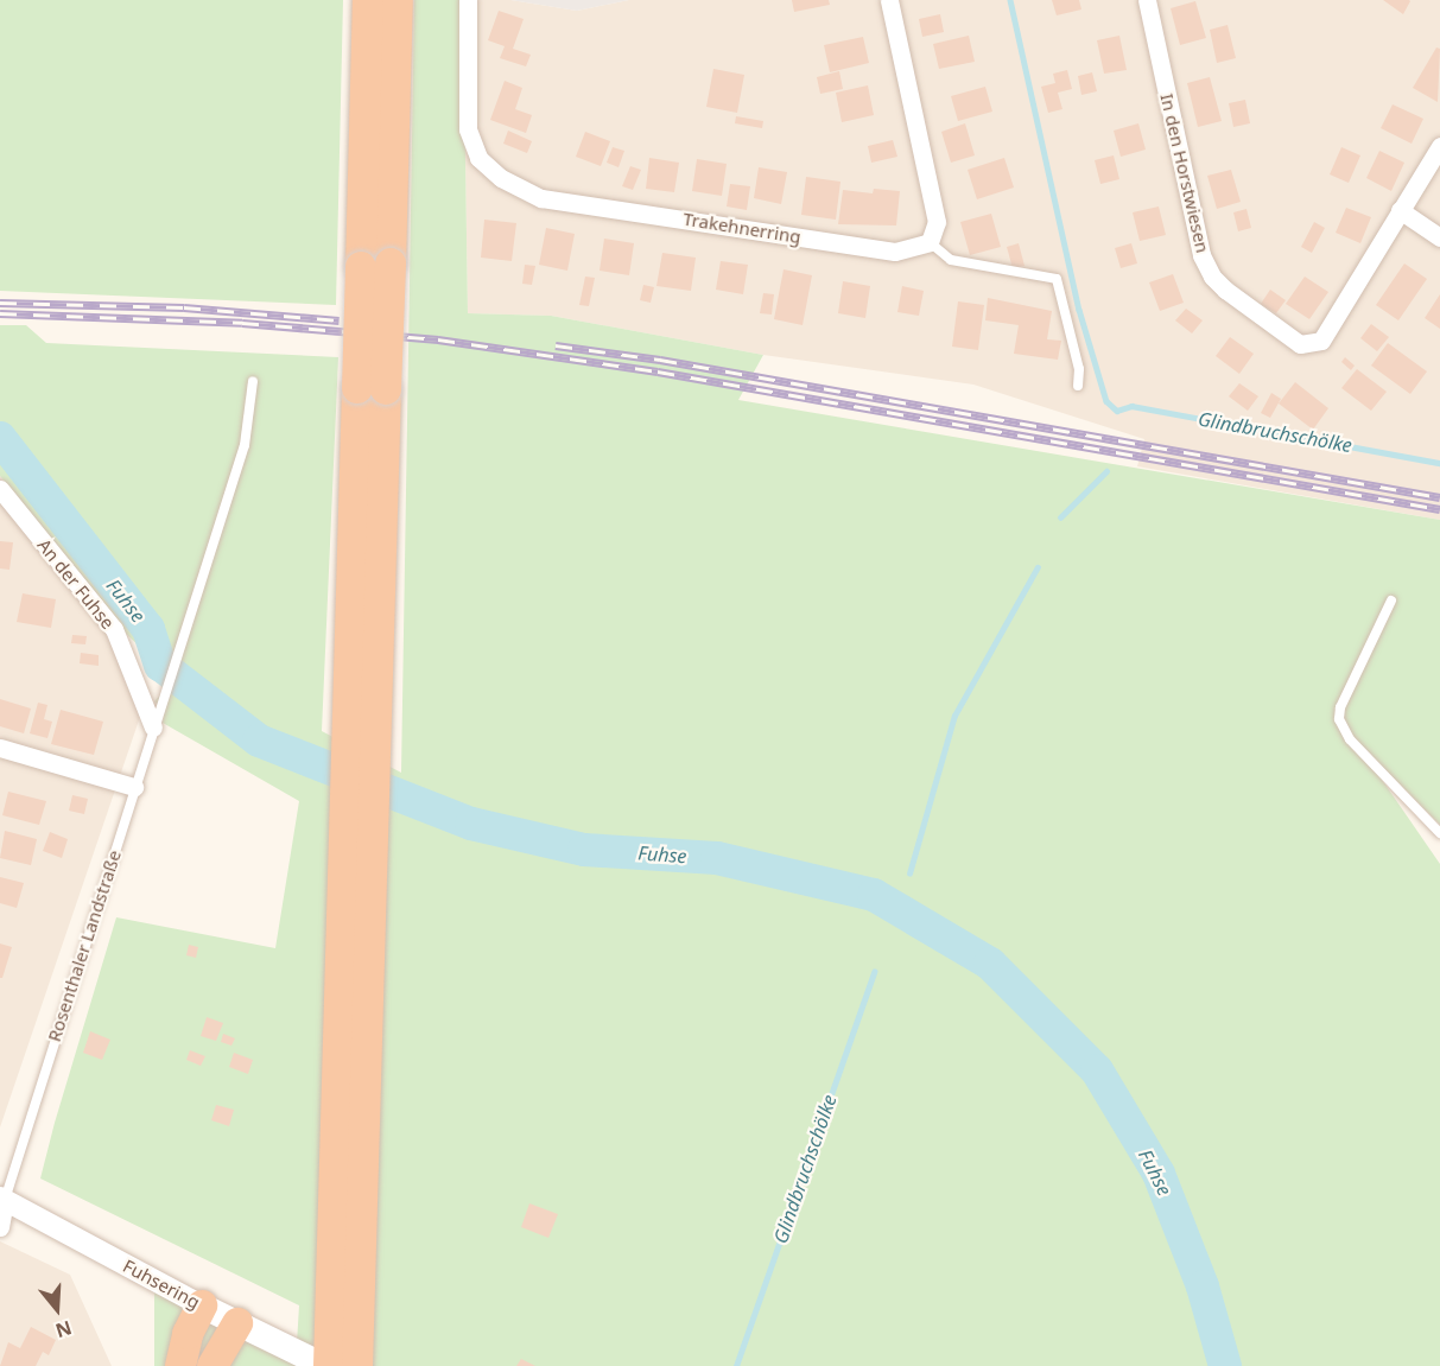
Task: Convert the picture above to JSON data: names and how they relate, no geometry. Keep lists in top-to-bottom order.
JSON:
{
  "streets": {
    "main road": ["Fuhsering"],
    "street": ["In den Horstwiesen", "Trakehnerring", "An der Fuhse"],
    "lane": ["Rosenthaler Landstraße"]
  },
  "crossings": [
    ["An der Fuhse", "Rosenthaler Landstraße"],
    ["Rosenthaler Landstraße", "Fuhsering"]
  ],
  "water": ["Glindbruchschölke", "Fuhse"],
  "north": "bottom"
}
